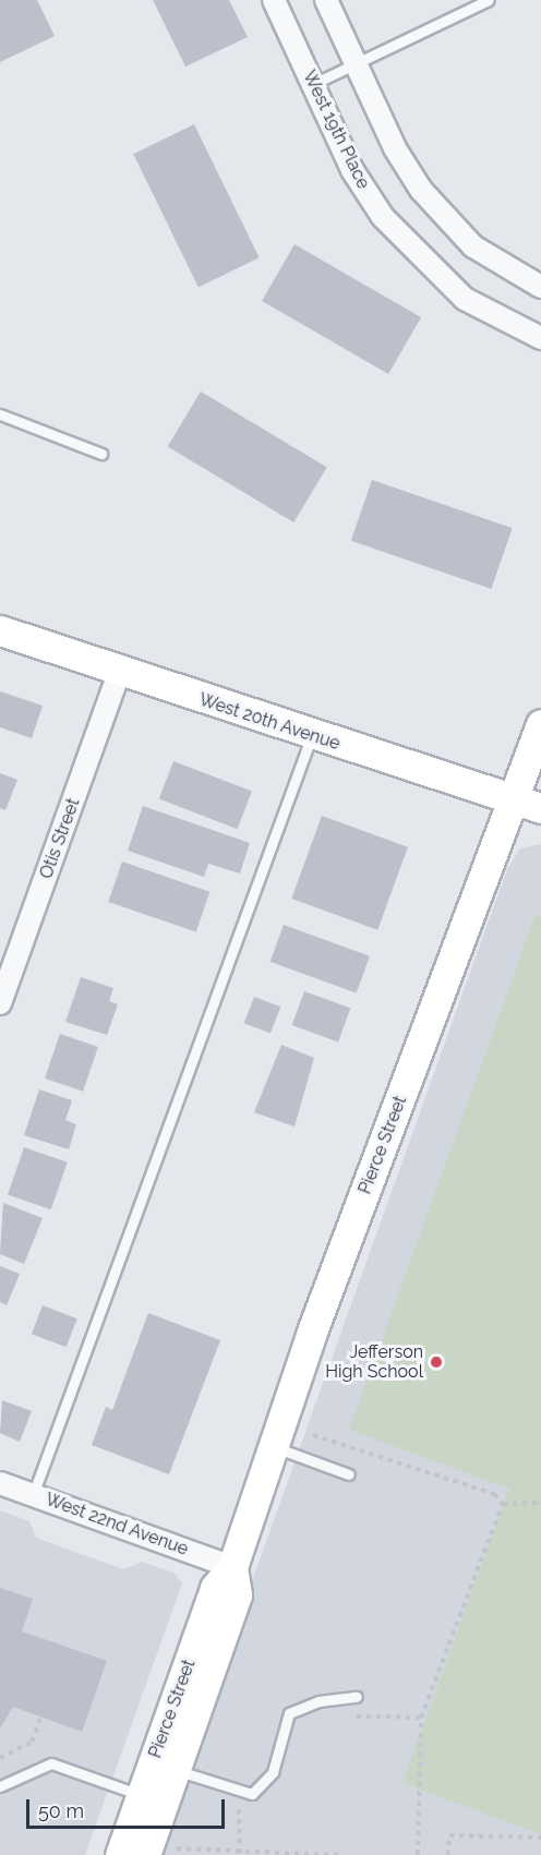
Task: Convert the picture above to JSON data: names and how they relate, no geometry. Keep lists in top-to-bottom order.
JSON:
{
  "streets": {
    "street": [
      "West 19th Place",
      "West 20th Avenue",
      "Otis Street",
      "Pierce Street",
      "West 22nd Avenue"
    ]
  },
  "crossings": [
    ["West 20th Avenue", "Otis Street"],
    ["West 20th Avenue", "Pierce Street"],
    ["Pierce Street", "West 22nd Avenue"]
  ],
  "places": ["Jefferson High School"],
  "scale_bar": "50 m"
}
